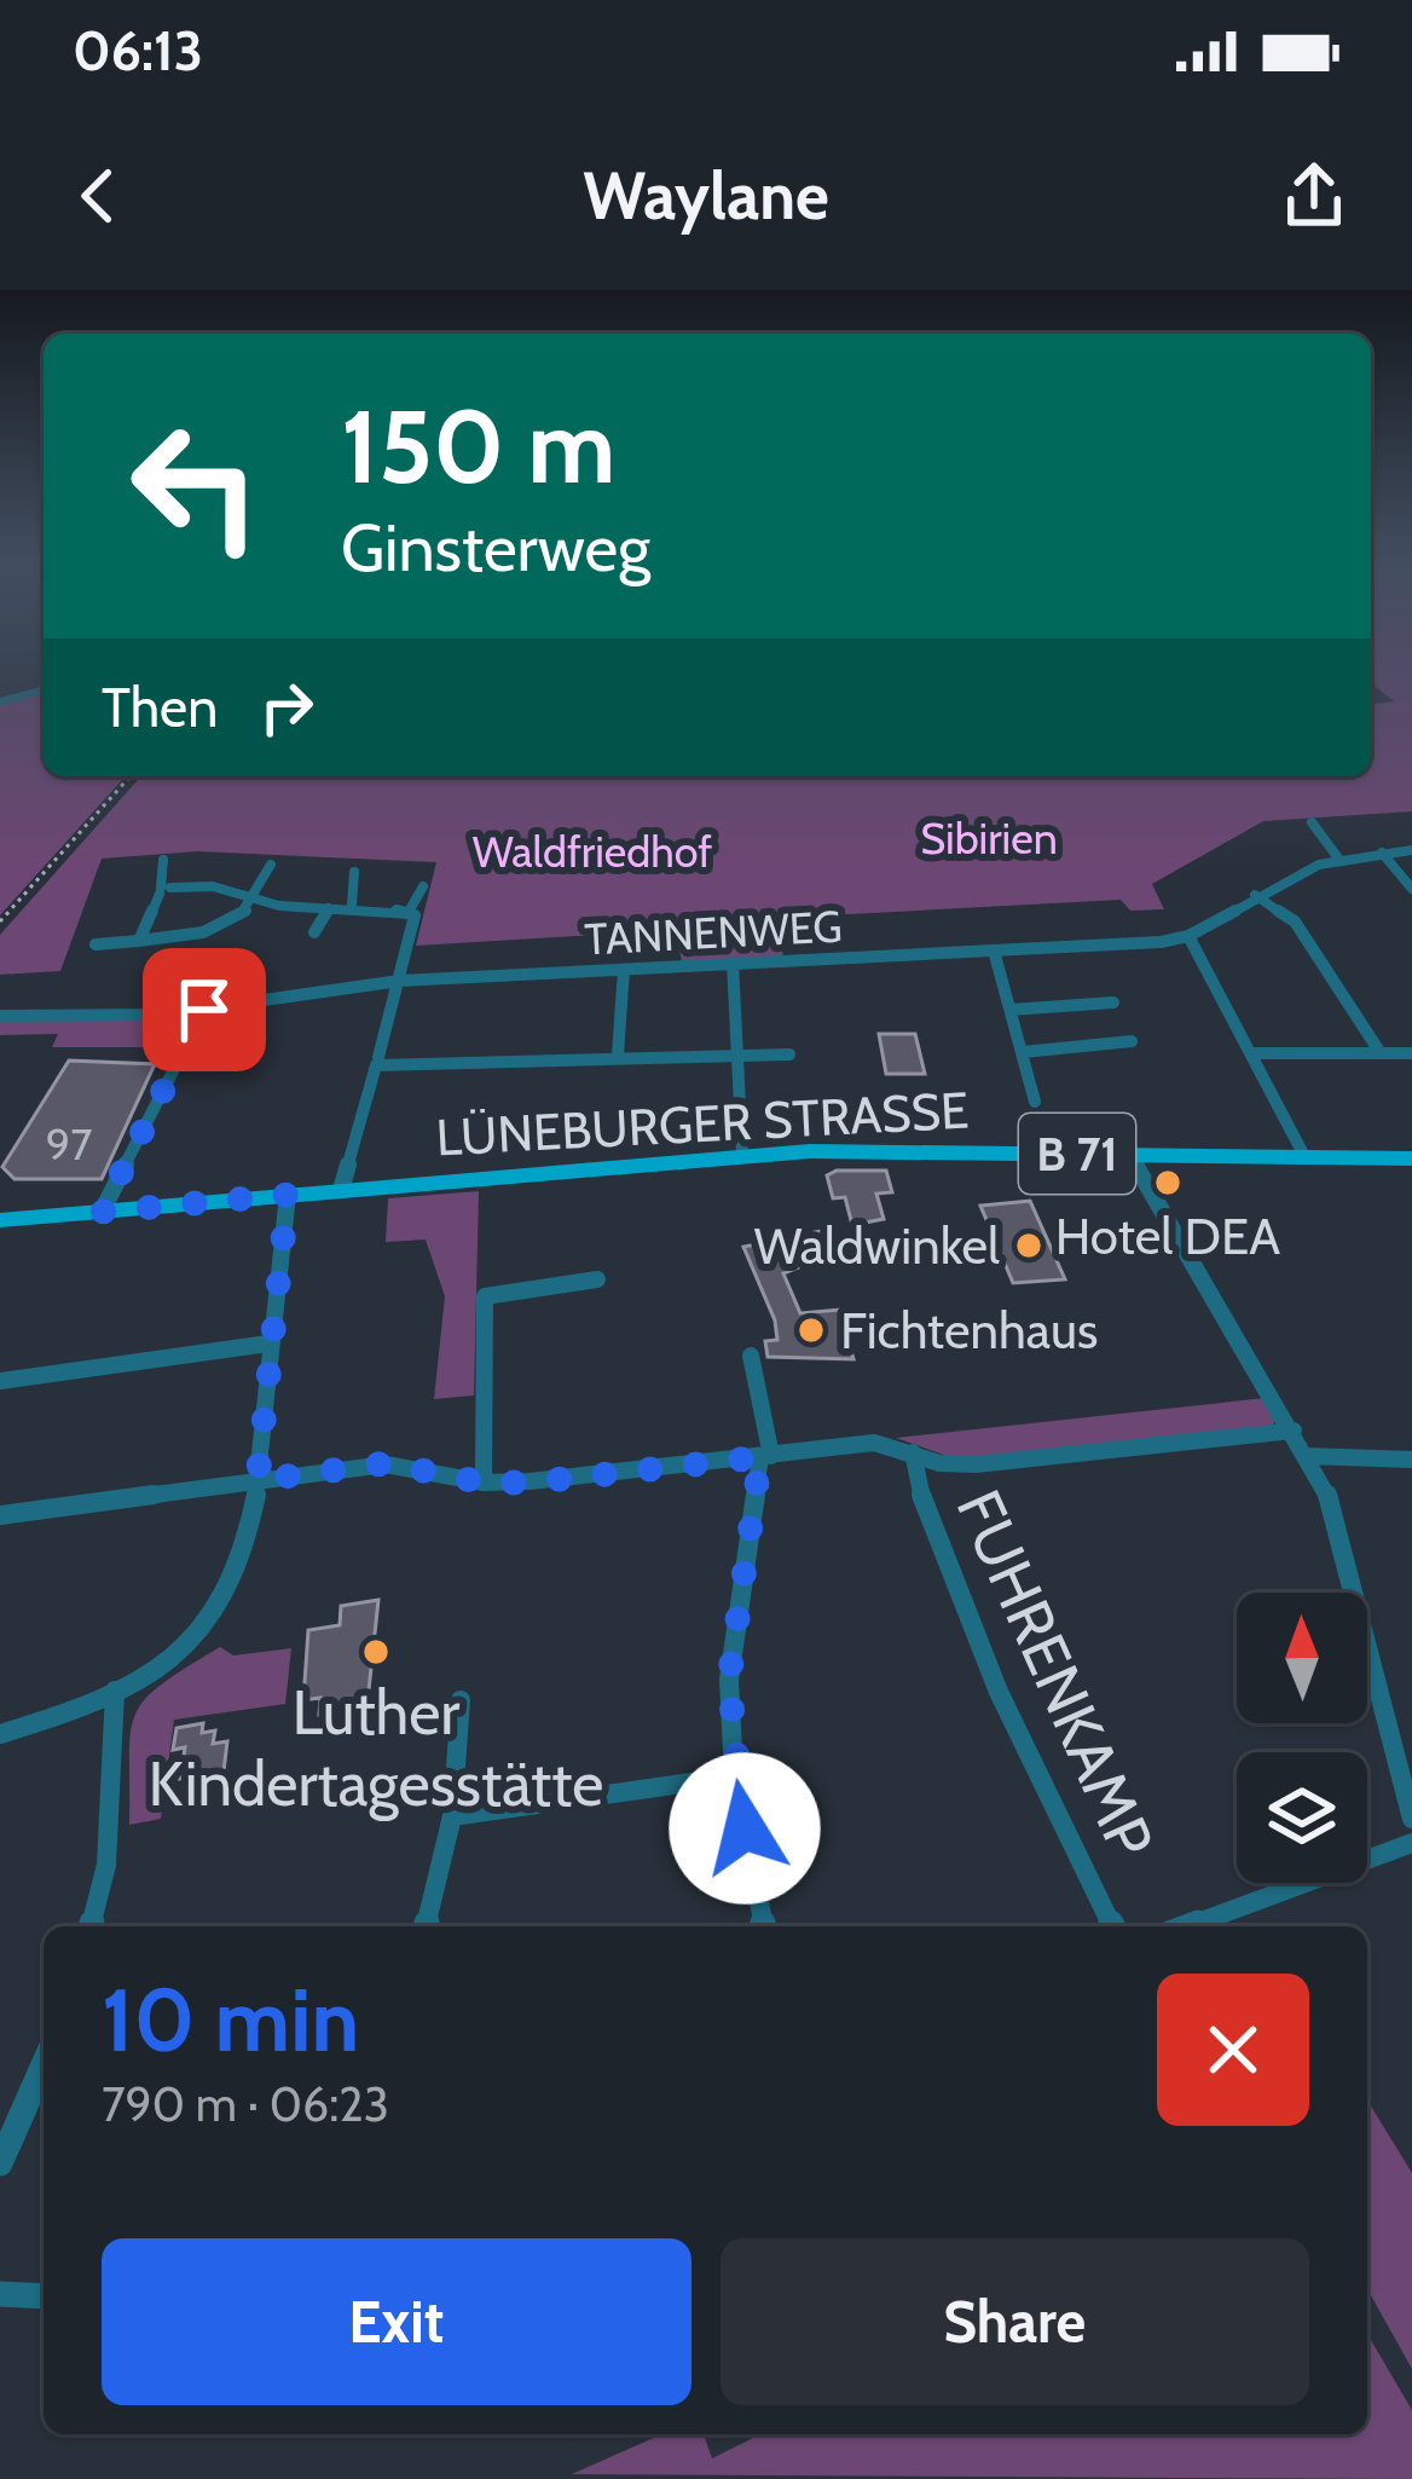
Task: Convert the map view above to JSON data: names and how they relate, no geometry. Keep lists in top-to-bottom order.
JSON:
{
  "streets": {
    "main road": ["LÜNEBURGER STRASSE", "B 71"],
    "street": ["TANNENWEG", "FUHRENKAMP"]
  },
  "parks": ["Sibirien", "Waldfriedhof"],
  "places": [
    "Hotel DEA",
    "Waldwinkel",
    "Fichtenhaus",
    "Luther Kindertagesstätte"
  ],
  "house_numbers": ["97"],
  "north": "top",
  "page": {
    "status": "06:13",
    "header": "Waylane",
    "turn": ["150 m", "Ginsterweg"],
    "then": "Then",
    "heading": ["10 min", "790 m · 06:23"],
    "buttons": ["Exit", "Share"]
  }
}
